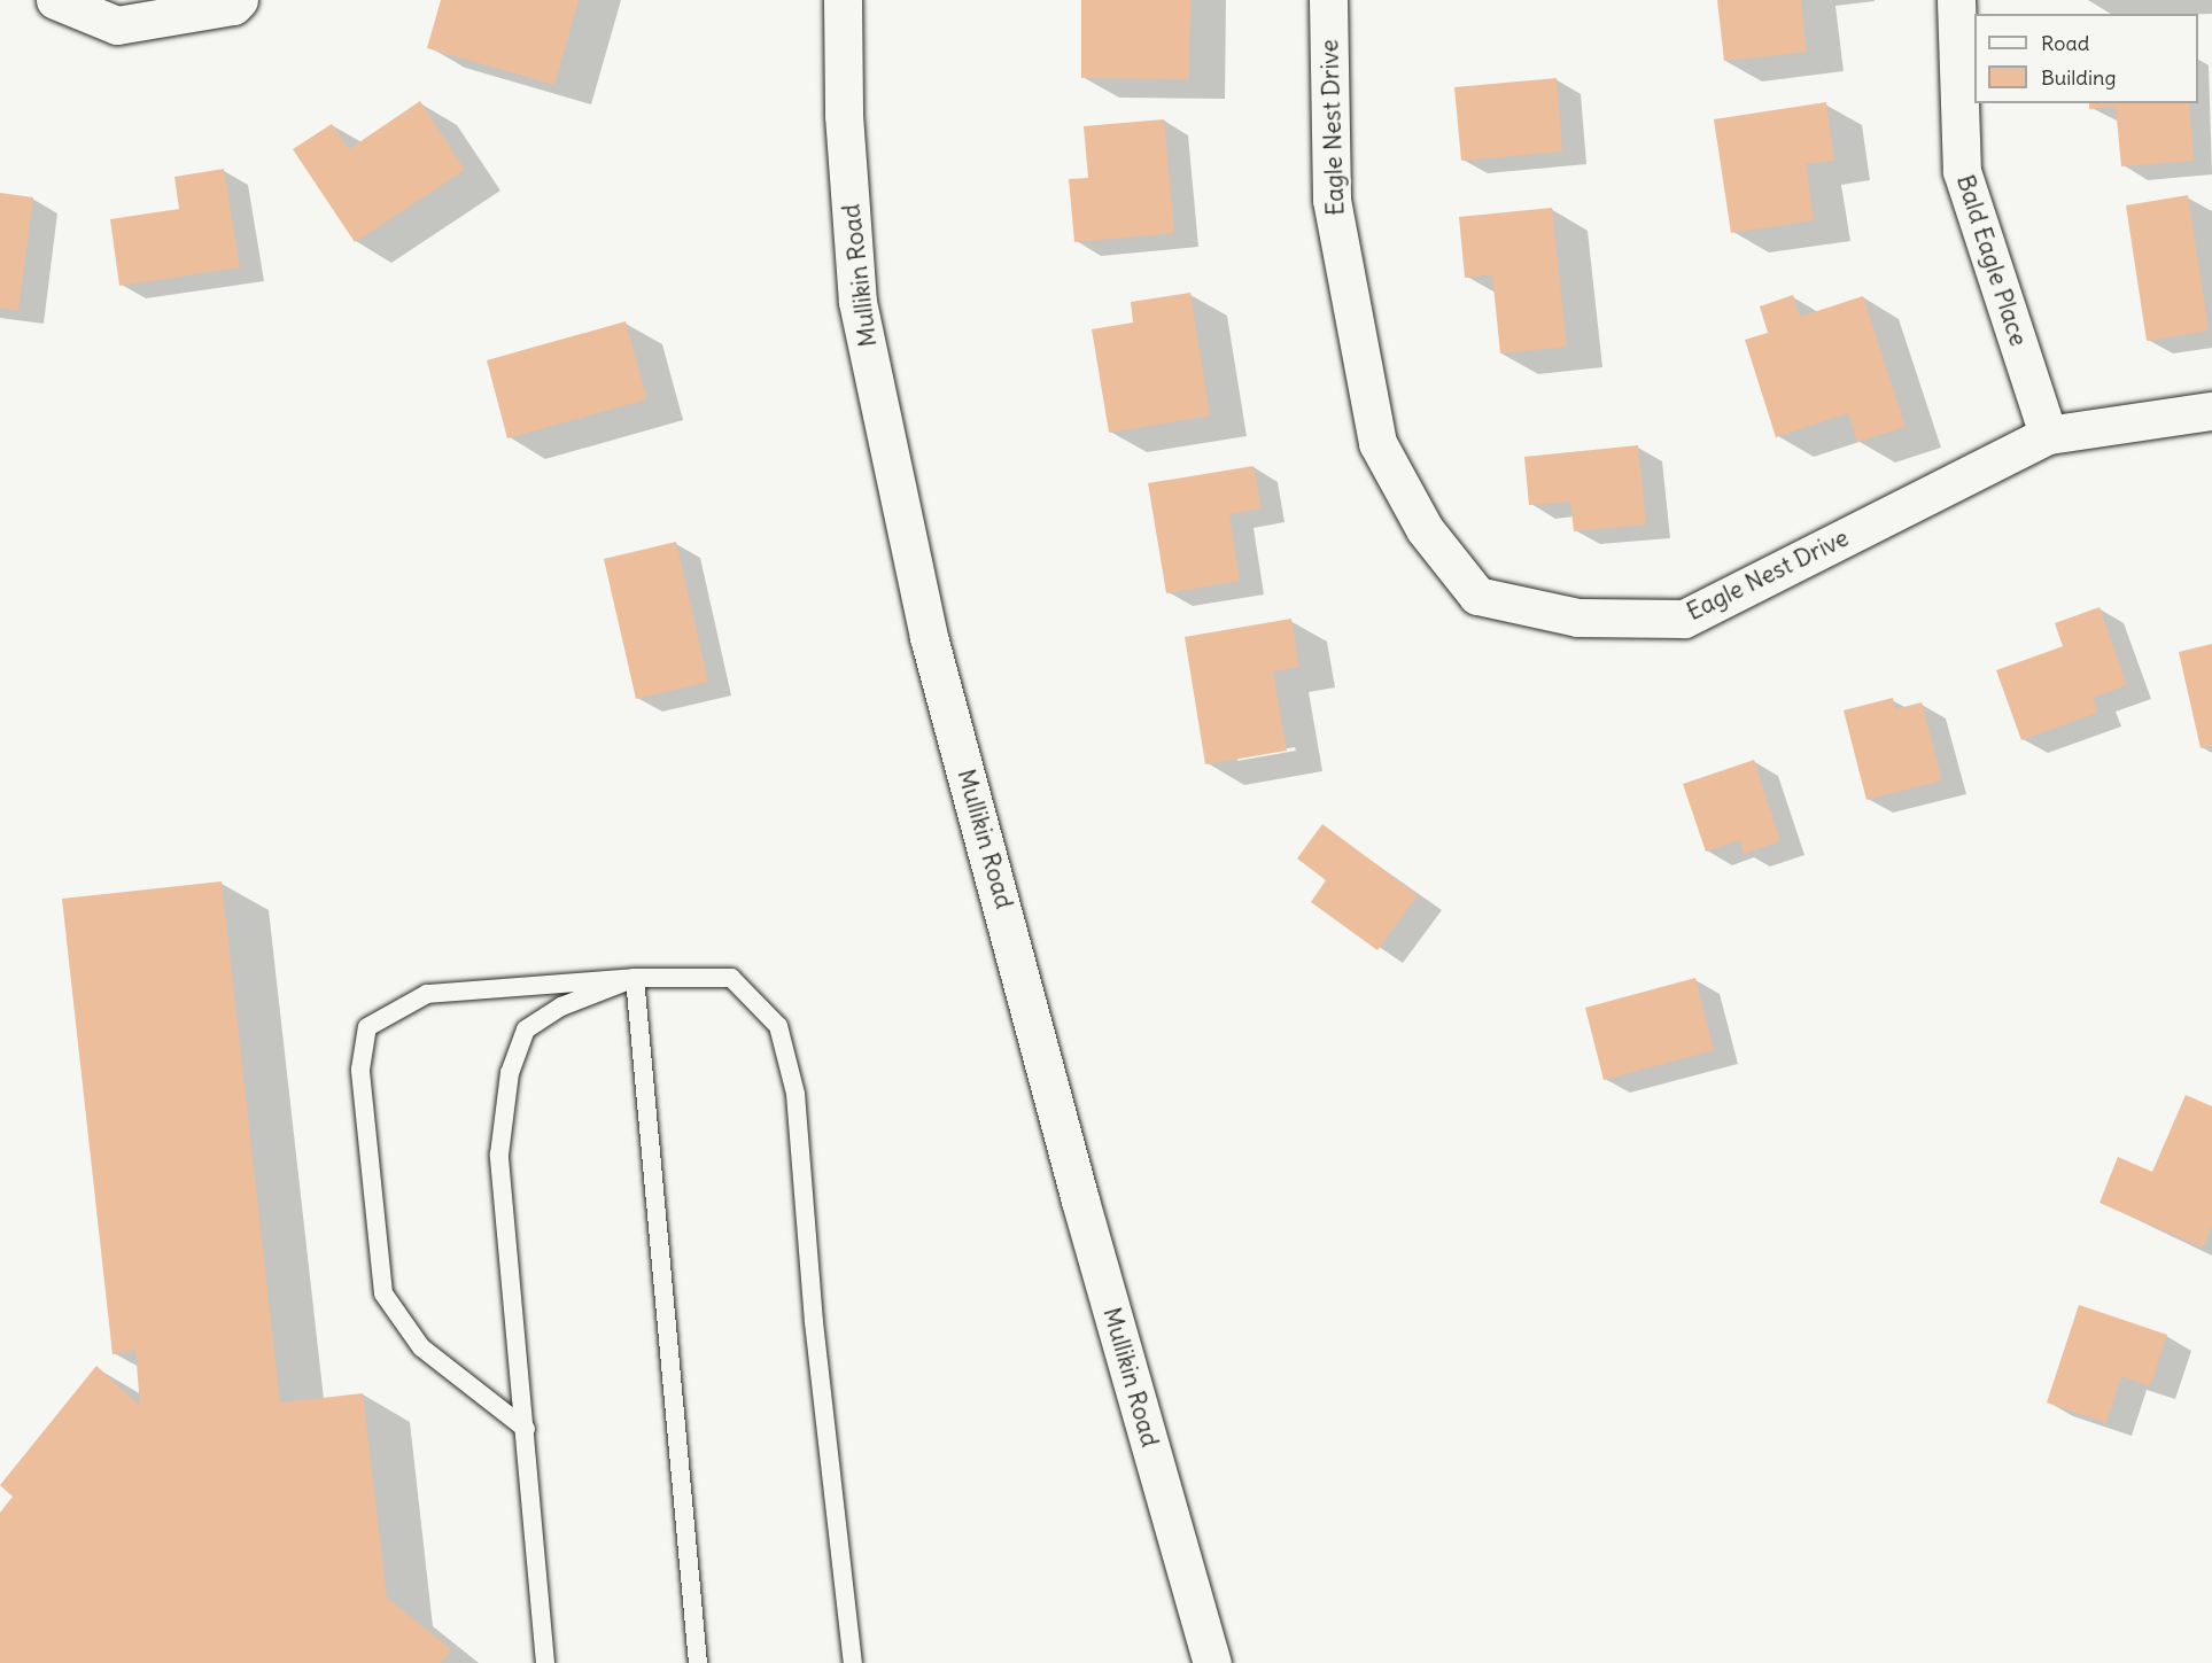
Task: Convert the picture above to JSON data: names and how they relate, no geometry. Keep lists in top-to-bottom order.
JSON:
{
  "streets": {
    "street": ["Eagle Nest Drive", "Bald Eagle Place", "Mullikin Road"]
  },
  "crossings": [
    ["Eagle Nest Drive", "Bald Eagle Place"]
  ],
  "legend": ["Road", "Building"]
}
